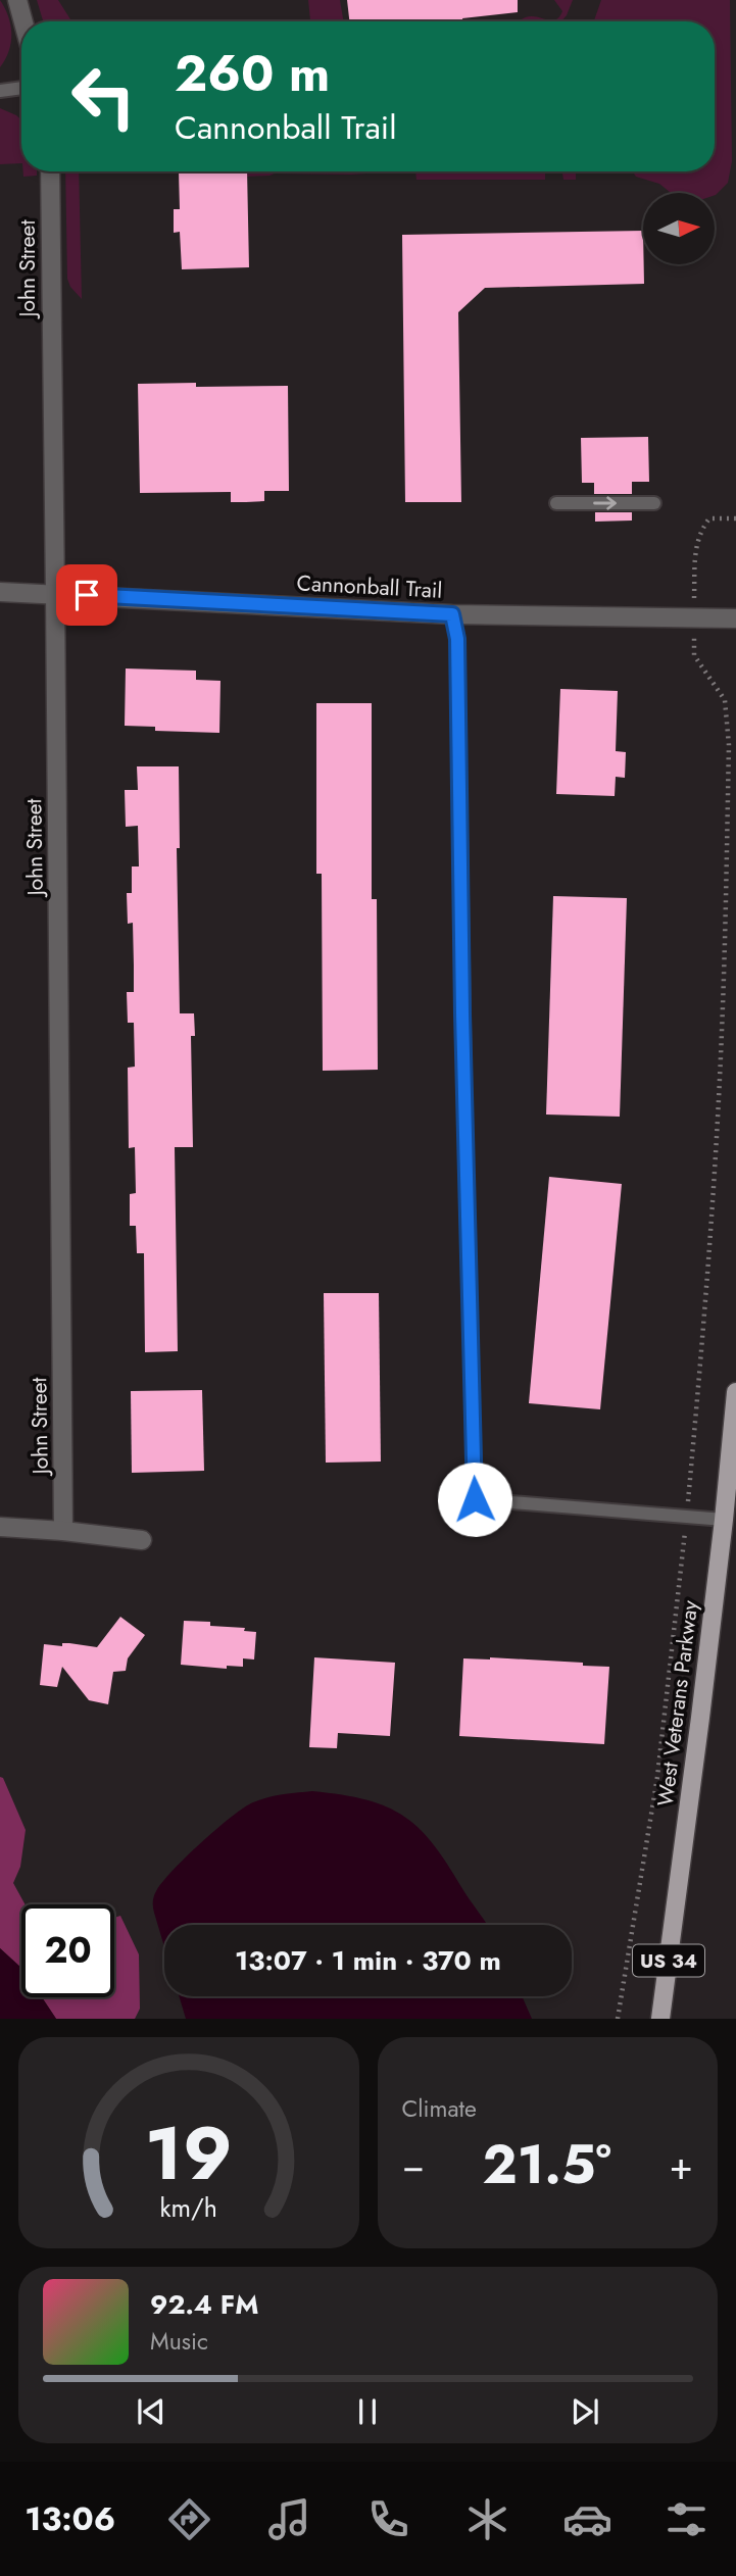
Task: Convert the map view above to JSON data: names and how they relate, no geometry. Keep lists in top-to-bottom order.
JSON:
{
  "streets": {
    "main road": ["West Veterans Parkway", "US 34"],
    "street": ["John Street", "Cannonball Trail"]
  },
  "crossings": [
    ["John Street", "Cannonball Trail"]
  ],
  "north": "right",
  "page": {
    "turn": ["260 m", "Cannonball Trail"],
    "limit": "20",
    "trip": "13:07 · 1 min · 370 m",
    "tile": "Climate",
    "heat": ["−", "21.5°", "+"],
    "song": ["92.4 FM", "Music"],
    "tabs": "13:06",
    "gauge": ["19", "km/h"]
  }
}
